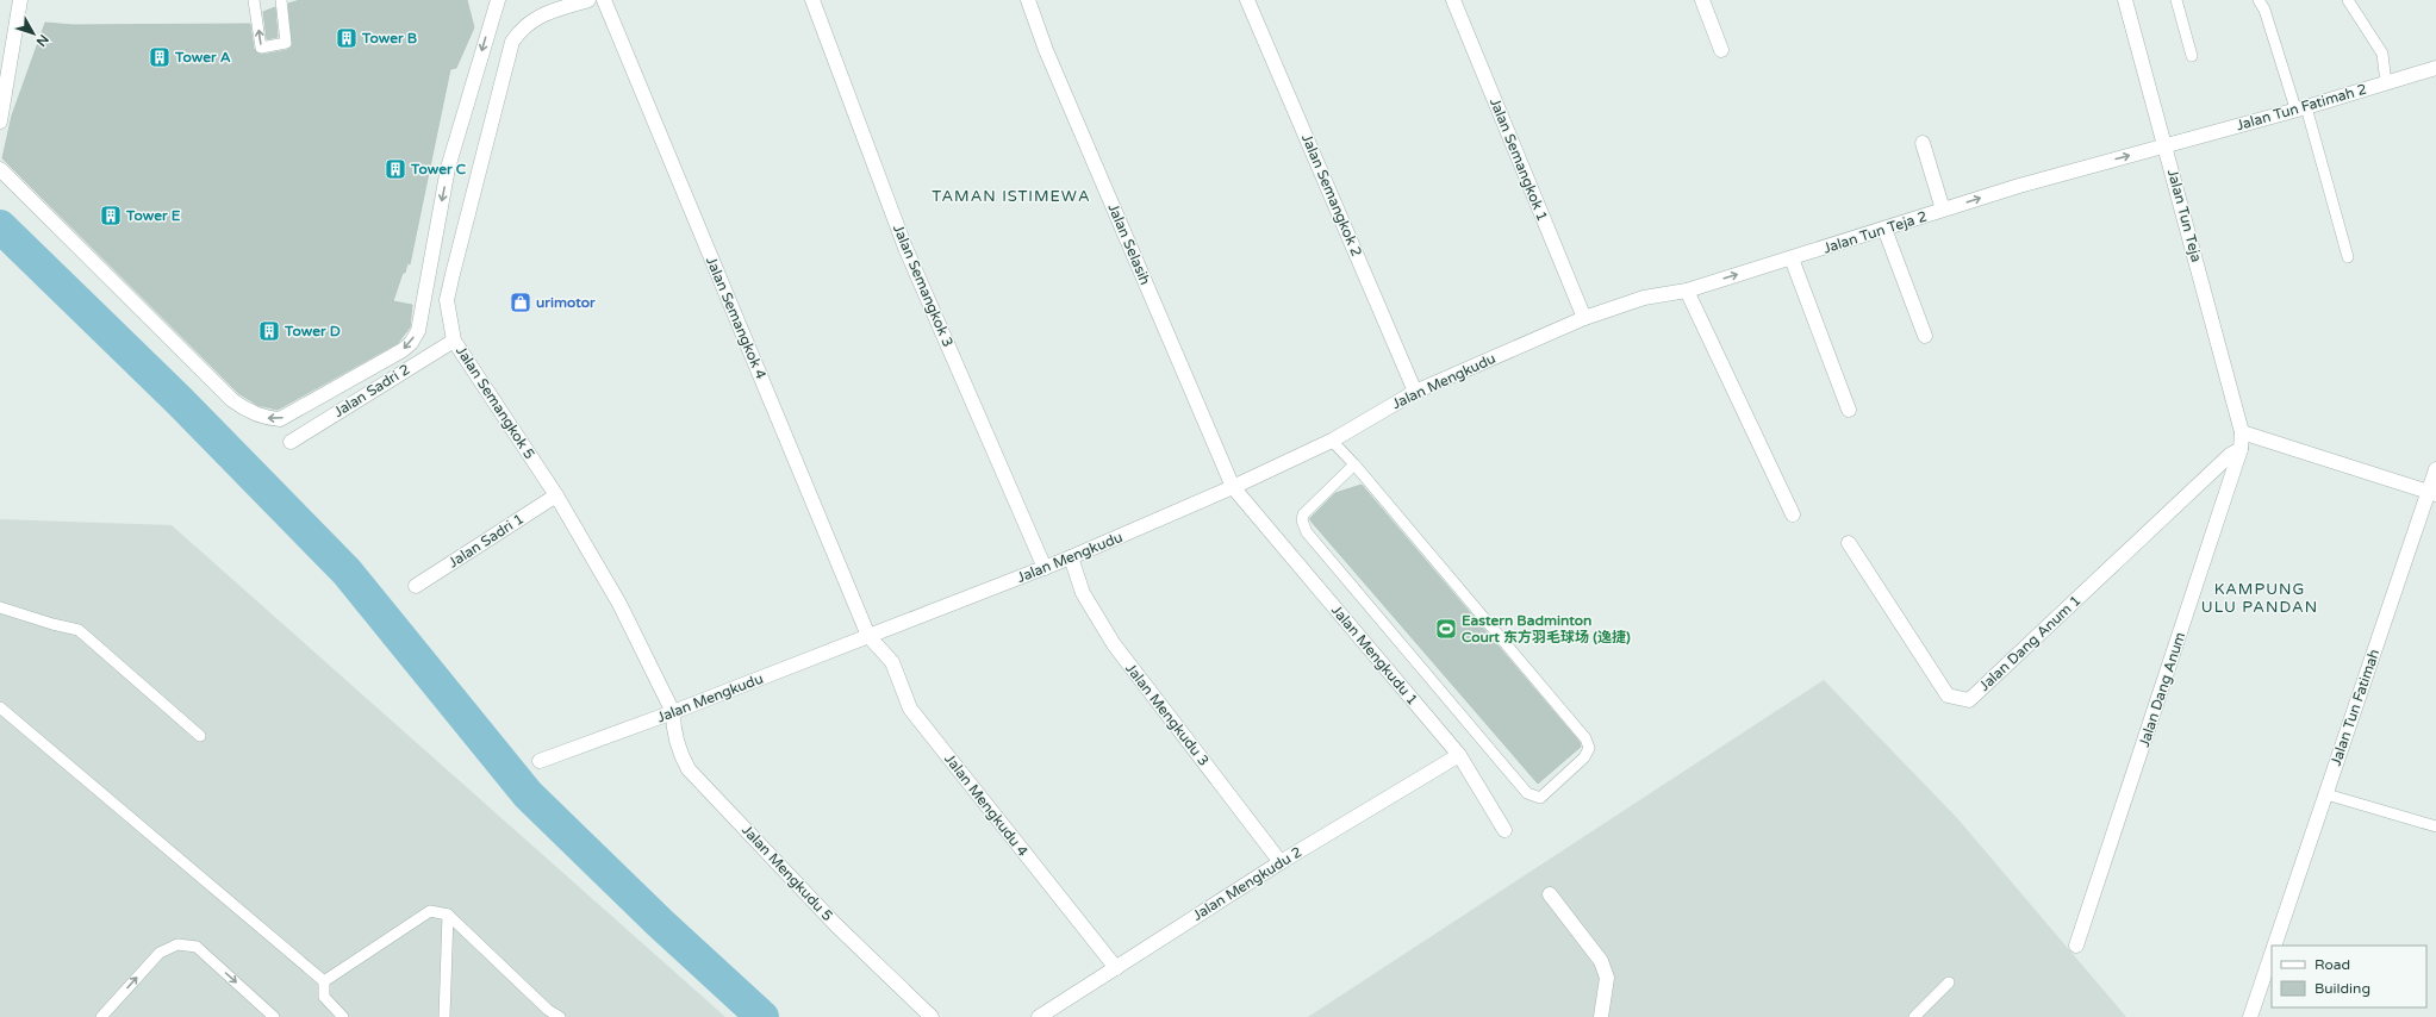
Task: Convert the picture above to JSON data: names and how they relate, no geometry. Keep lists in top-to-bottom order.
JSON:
{
  "streets": {
    "street": [
      "Jalan Tun Fatimah 2",
      "Jalan Semangkok 1",
      "Jalan Semangkok 2",
      "Jalan Tun Teja",
      "Jalan Tun Teja 2",
      "Jalan Selasih",
      "Jalan Semangkok 3",
      "Jalan Semangkok 4",
      "Jalan Mengkudu",
      "Jalan Sadri 2",
      "Jalan Semangkok 5",
      "Jalan Sadri 1",
      "Jalan Dang Anum 1",
      "Jalan Mengkudu 1",
      "Jalan Dang Anum",
      "Jalan Tun Fatimah",
      "Jalan Mengkudu 3",
      "Jalan Mengkudu 4",
      "Jalan Mengkudu 5",
      "Jalan Mengkudu 2"
    ]
  },
  "crossings": [
    ["Jalan Tun Fatimah 2", "Jalan Tun Teja"],
    ["Jalan Tun Fatimah 2", "Jalan Tun Teja 2"],
    ["Jalan Semangkok 1", "Jalan Tun Teja 2"],
    ["Jalan Semangkok 1", "Jalan Mengkudu"],
    ["Jalan Semangkok 2", "Jalan Mengkudu"],
    ["Jalan Tun Teja", "Jalan Tun Teja 2"],
    ["Jalan Tun Teja", "Jalan Dang Anum"],
    ["Jalan Tun Teja 2", "Jalan Mengkudu"],
    ["Jalan Selasih", "Jalan Mengkudu"],
    ["Jalan Selasih", "Jalan Mengkudu 1"],
    ["Jalan Semangkok 3", "Jalan Mengkudu"],
    ["Jalan Semangkok 4", "Jalan Mengkudu"],
    ["Jalan Semangkok 4", "Jalan Mengkudu 4"],
    ["Jalan Mengkudu", "Jalan Semangkok 5"],
    ["Jalan Mengkudu", "Jalan Mengkudu 1"],
    ["Jalan Mengkudu", "Jalan Mengkudu 3"],
    ["Jalan Mengkudu", "Jalan Mengkudu 4"],
    ["Jalan Mengkudu", "Jalan Mengkudu 5"],
    ["Jalan Sadri 2", "Jalan Semangkok 5"],
    ["Jalan Semangkok 5", "Jalan Sadri 1"],
    ["Jalan Semangkok 5", "Jalan Mengkudu 5"],
    ["Jalan Dang Anum 1", "Jalan Dang Anum"],
    ["Jalan Mengkudu 1", "Jalan Mengkudu 2"],
    ["Jalan Mengkudu 3", "Jalan Mengkudu 2"],
    ["Jalan Mengkudu 4", "Jalan Mengkudu 2"]
  ],
  "one_way": ["Jalan Tun Teja 2"],
  "districts": ["TAMAN ISTIMEWA", "KAMPUNG ULU PANDAN"],
  "places": {
    "building": [
      "Tower B",
      "Tower A",
      "Tower C",
      "Tower E",
      "Tower D"
    ],
    "shop": ["urimotor"],
    "sports": ["Eastern Badminton Court 东方羽毛球场 (逸捷)"]
  },
  "legend": ["Road", "Building"],
  "north": "bottom right"
}
